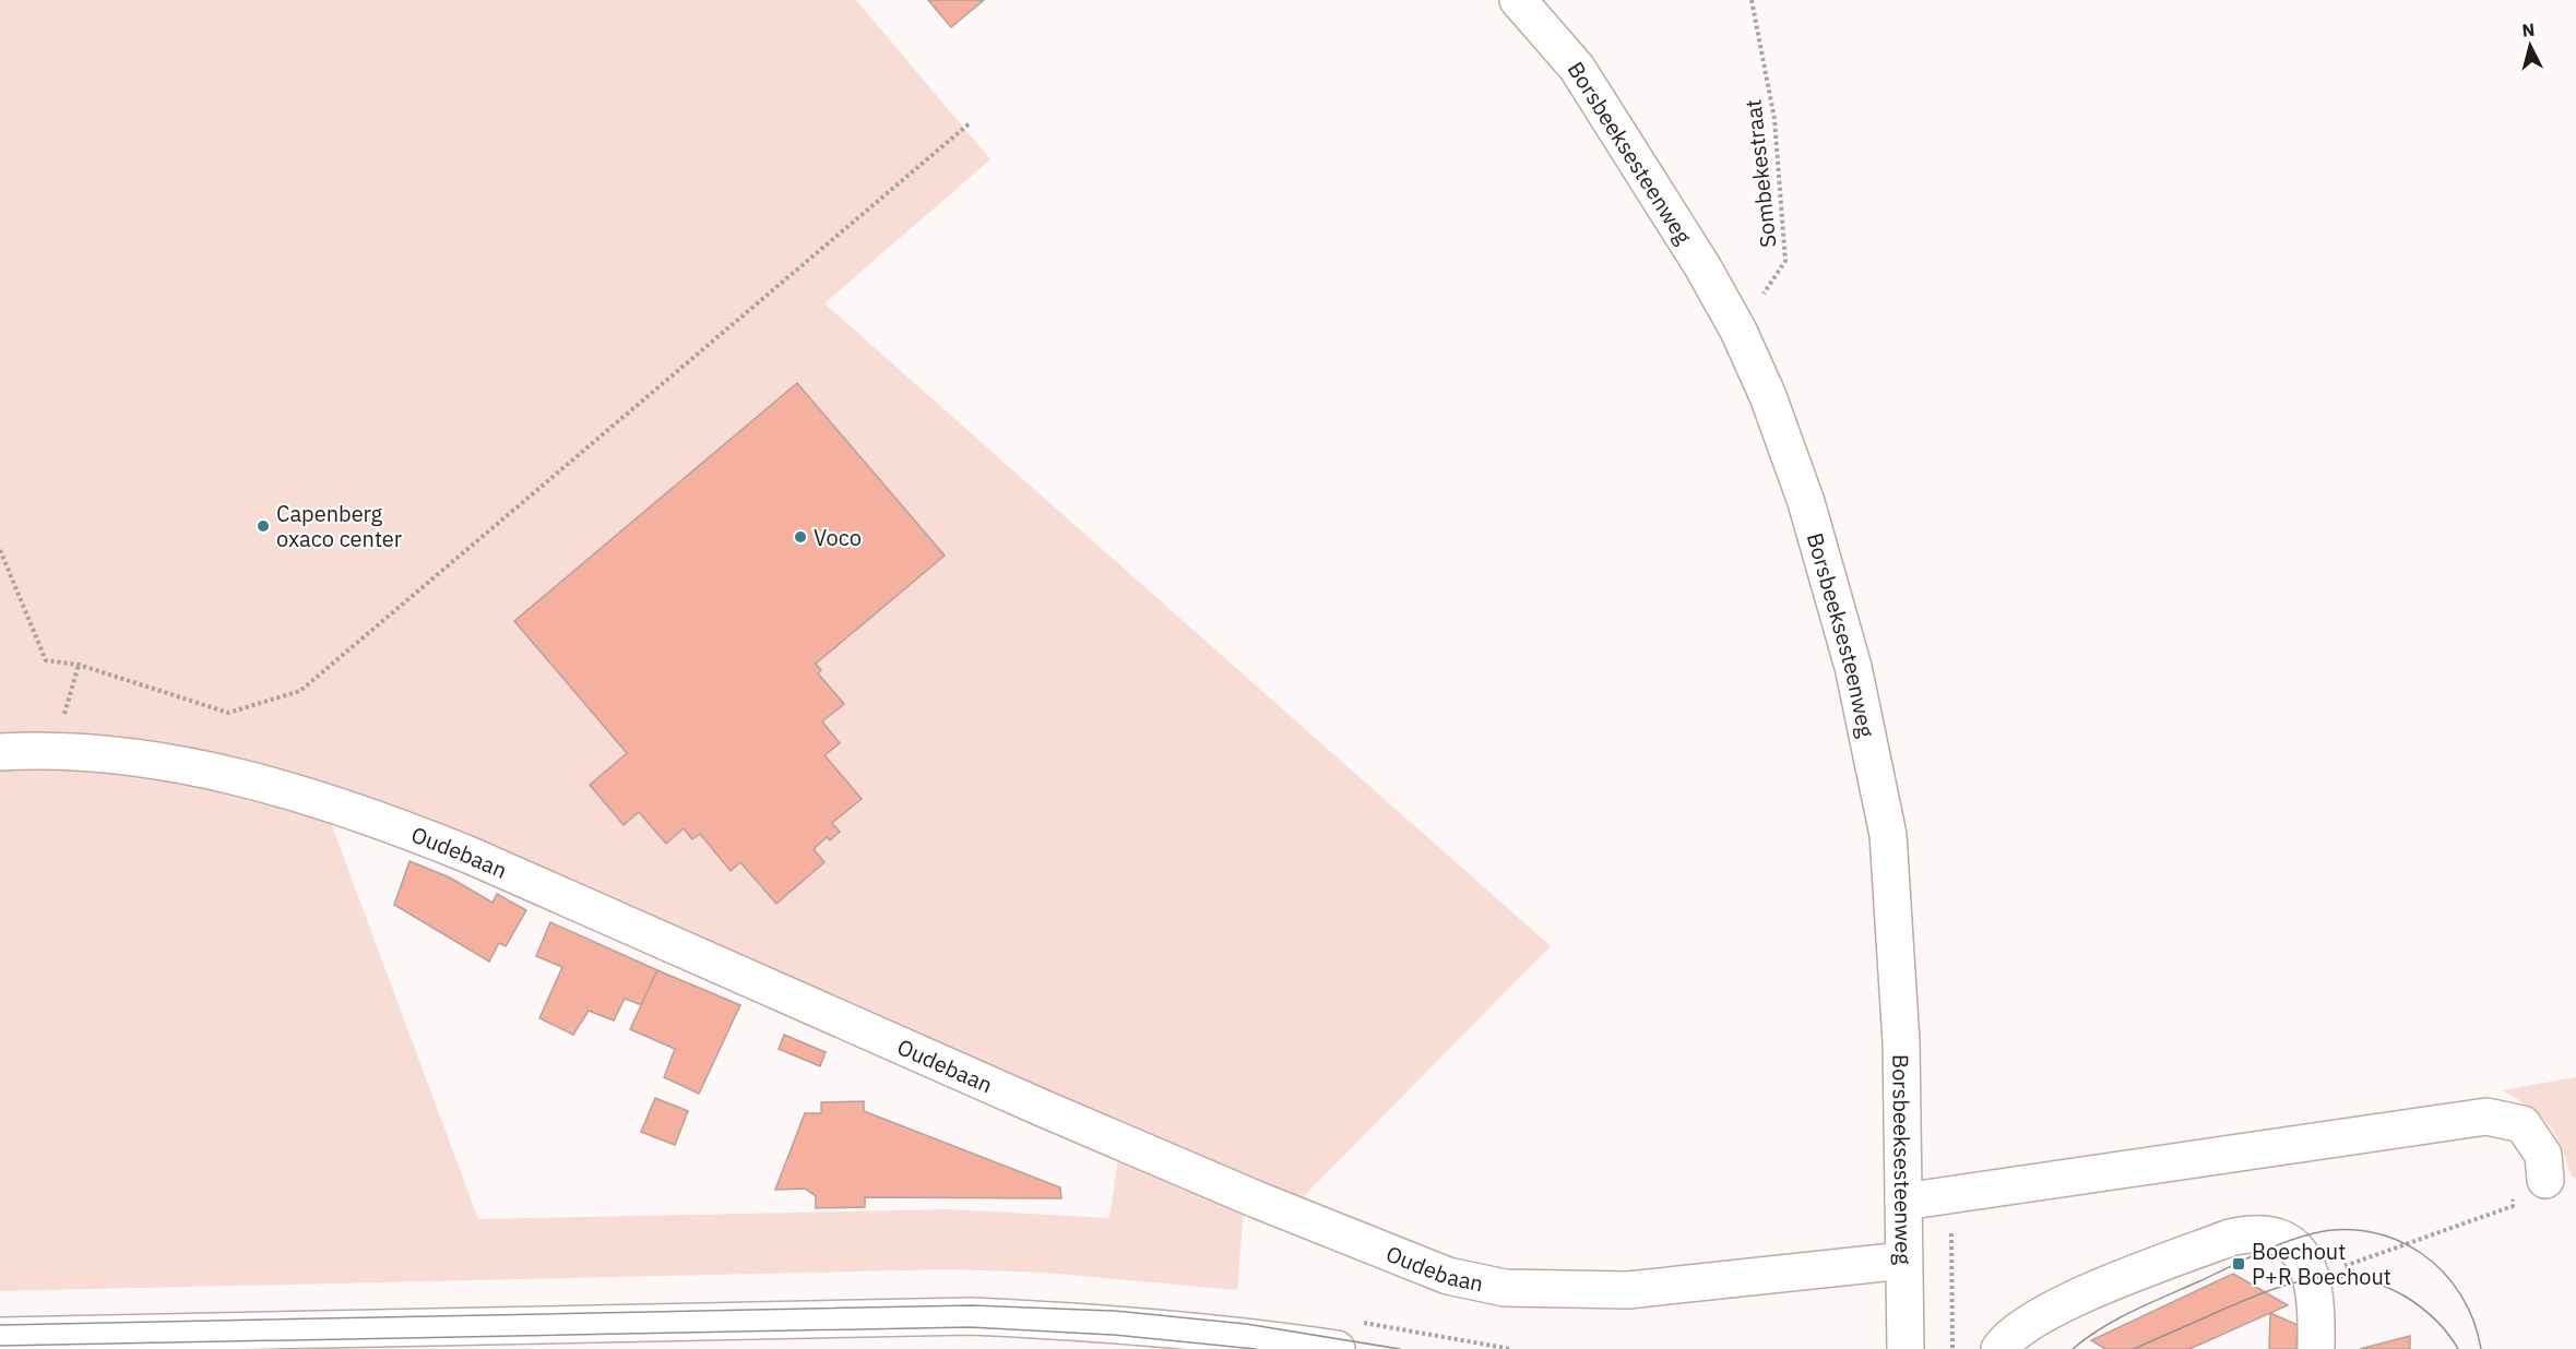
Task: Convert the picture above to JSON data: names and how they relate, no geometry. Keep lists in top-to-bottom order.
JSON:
{
  "streets": {
    "street": ["Borsbeeksesteenweg", "Oudebaan"],
    "path": ["Sombekestraat"]
  },
  "crossings": [
    ["Borsbeeksesteenweg", "Sombekestraat"],
    ["Borsbeeksesteenweg", "Oudebaan"]
  ],
  "places": {
    "other": ["Capenberg oxaco center", "Voco"],
    "transit": ["Boechout P+R Boechout"]
  },
  "north": "top"
}
